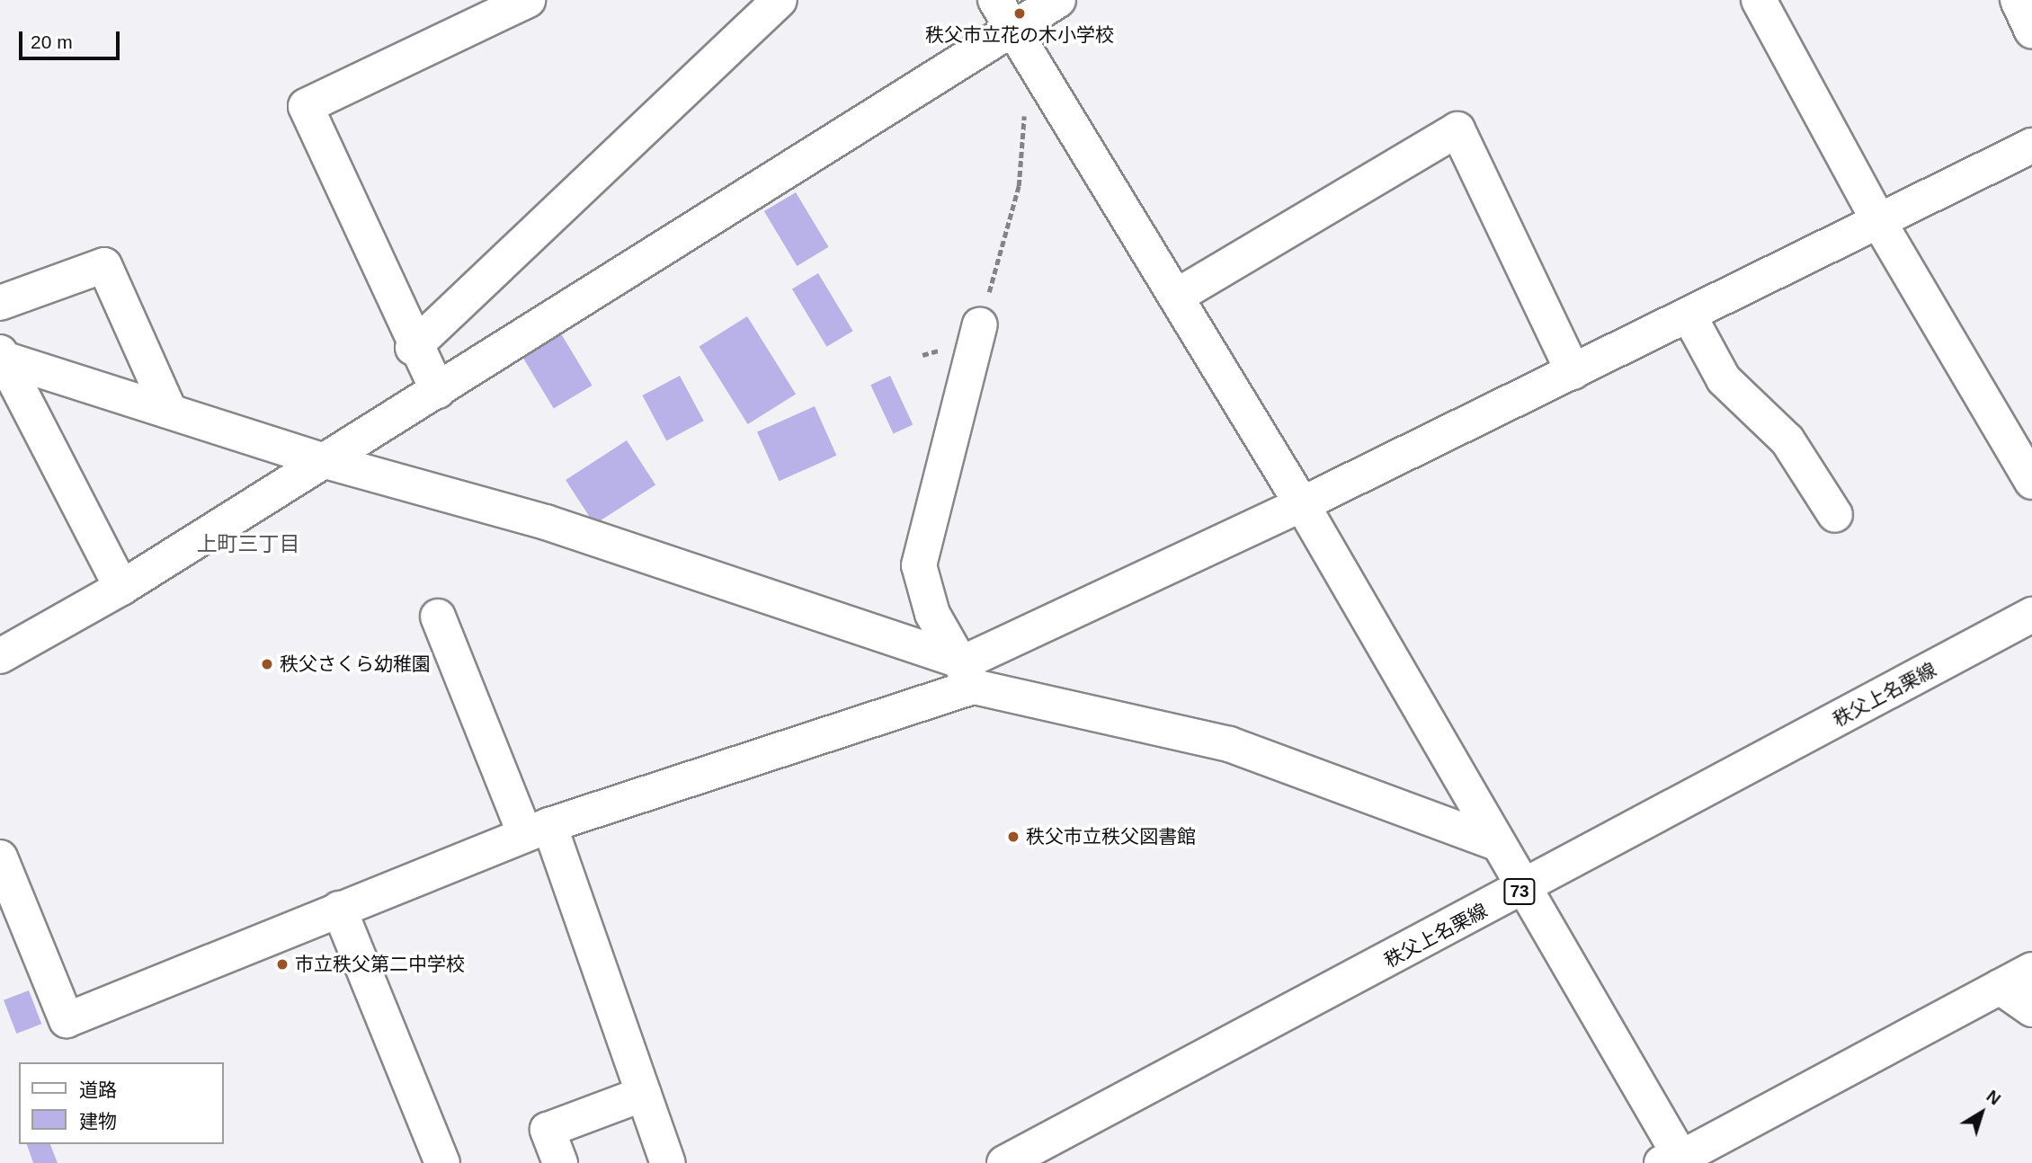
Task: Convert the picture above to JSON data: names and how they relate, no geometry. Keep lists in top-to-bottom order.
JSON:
{
  "streets": {
    "street": ["秩父上名栗線", "73"]
  },
  "districts": ["上町三丁目"],
  "places": [
    "秩父市立花の木小学校",
    "秩父さくら幼稚園",
    "秩父市立秩父図書館",
    "市立秩父第二中学校"
  ],
  "legend": ["道路", "建物"],
  "scale_bar": "20 m",
  "north": "top right"
}
